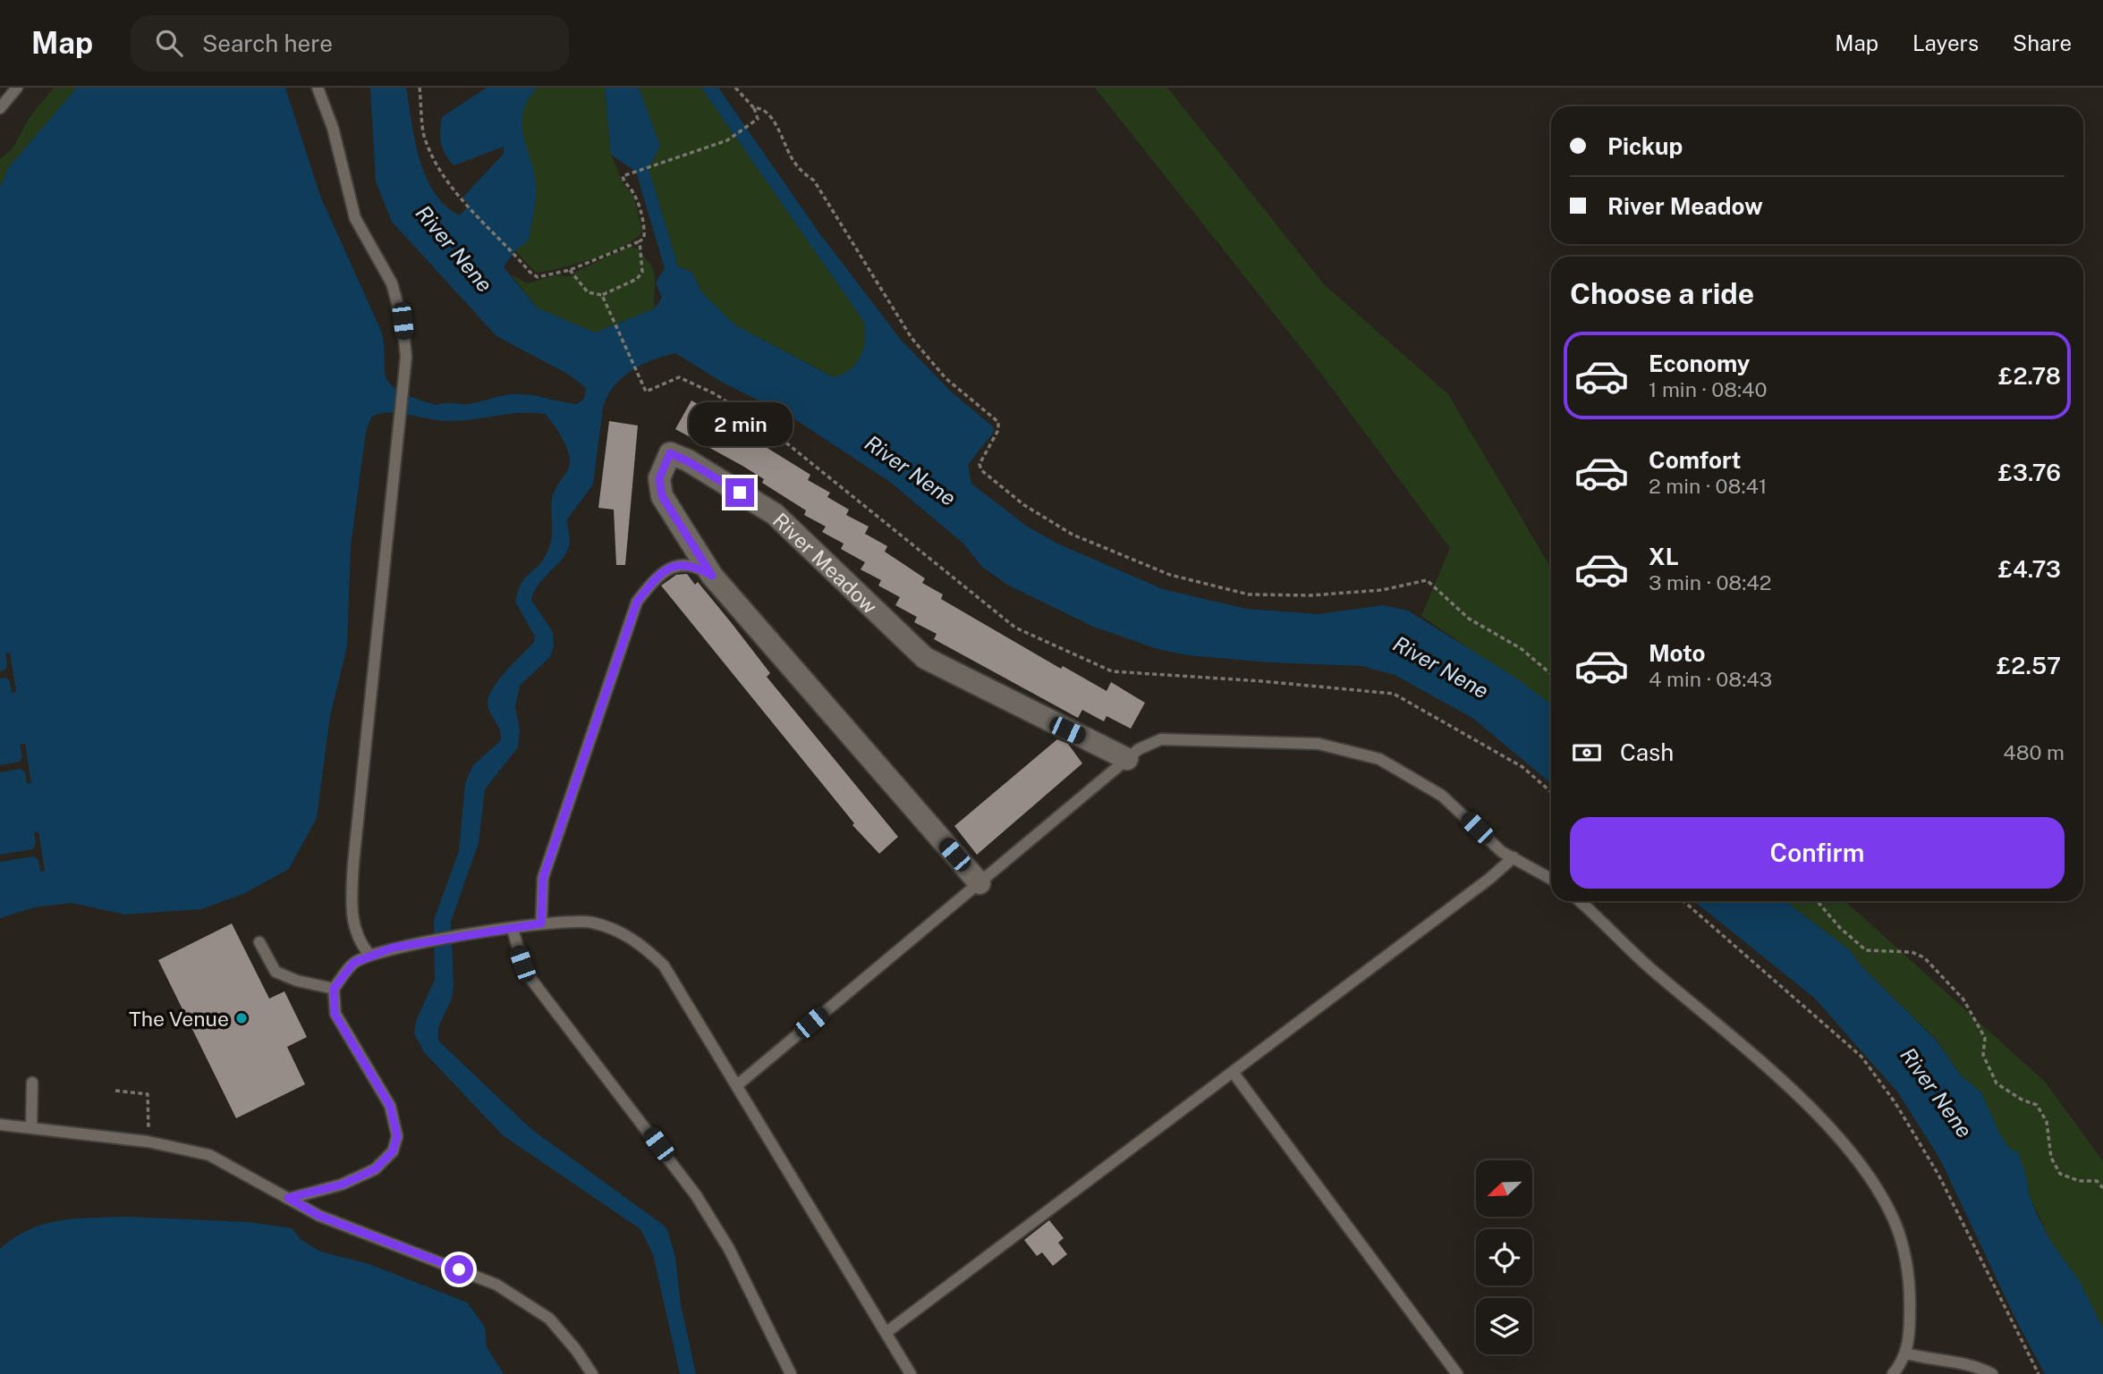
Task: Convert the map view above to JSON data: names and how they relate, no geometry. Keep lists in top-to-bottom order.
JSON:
{
  "streets": {
    "street": ["River Meadow"]
  },
  "water": ["River Nene"],
  "places": ["The Venue"],
  "north": "bottom left",
  "page": {
    "header": "Map",
    "search": "Search here",
    "nav": ["Map", "Layers", "Share"],
    "banner": ["Pickup", "River Meadow"],
    "heading": "Choose a ride",
    "list": [
      {
        "name": "Economy",
        "note": "1 min · 08:40",
        "value": "£2.78"
      },
      {
        "name": "Comfort",
        "note": "2 min · 08:41",
        "value": "£3.76"
      },
      {
        "name": "XL",
        "note": "3 min · 08:42",
        "value": "£4.73"
      },
      {
        "name": "Moto",
        "note": "4 min · 08:43",
        "value": "£2.57"
      }
    ],
    "bubble": "2 min",
    "pay": ["Cash", "480 m"],
    "buttons": "Confirm"
  }
}
